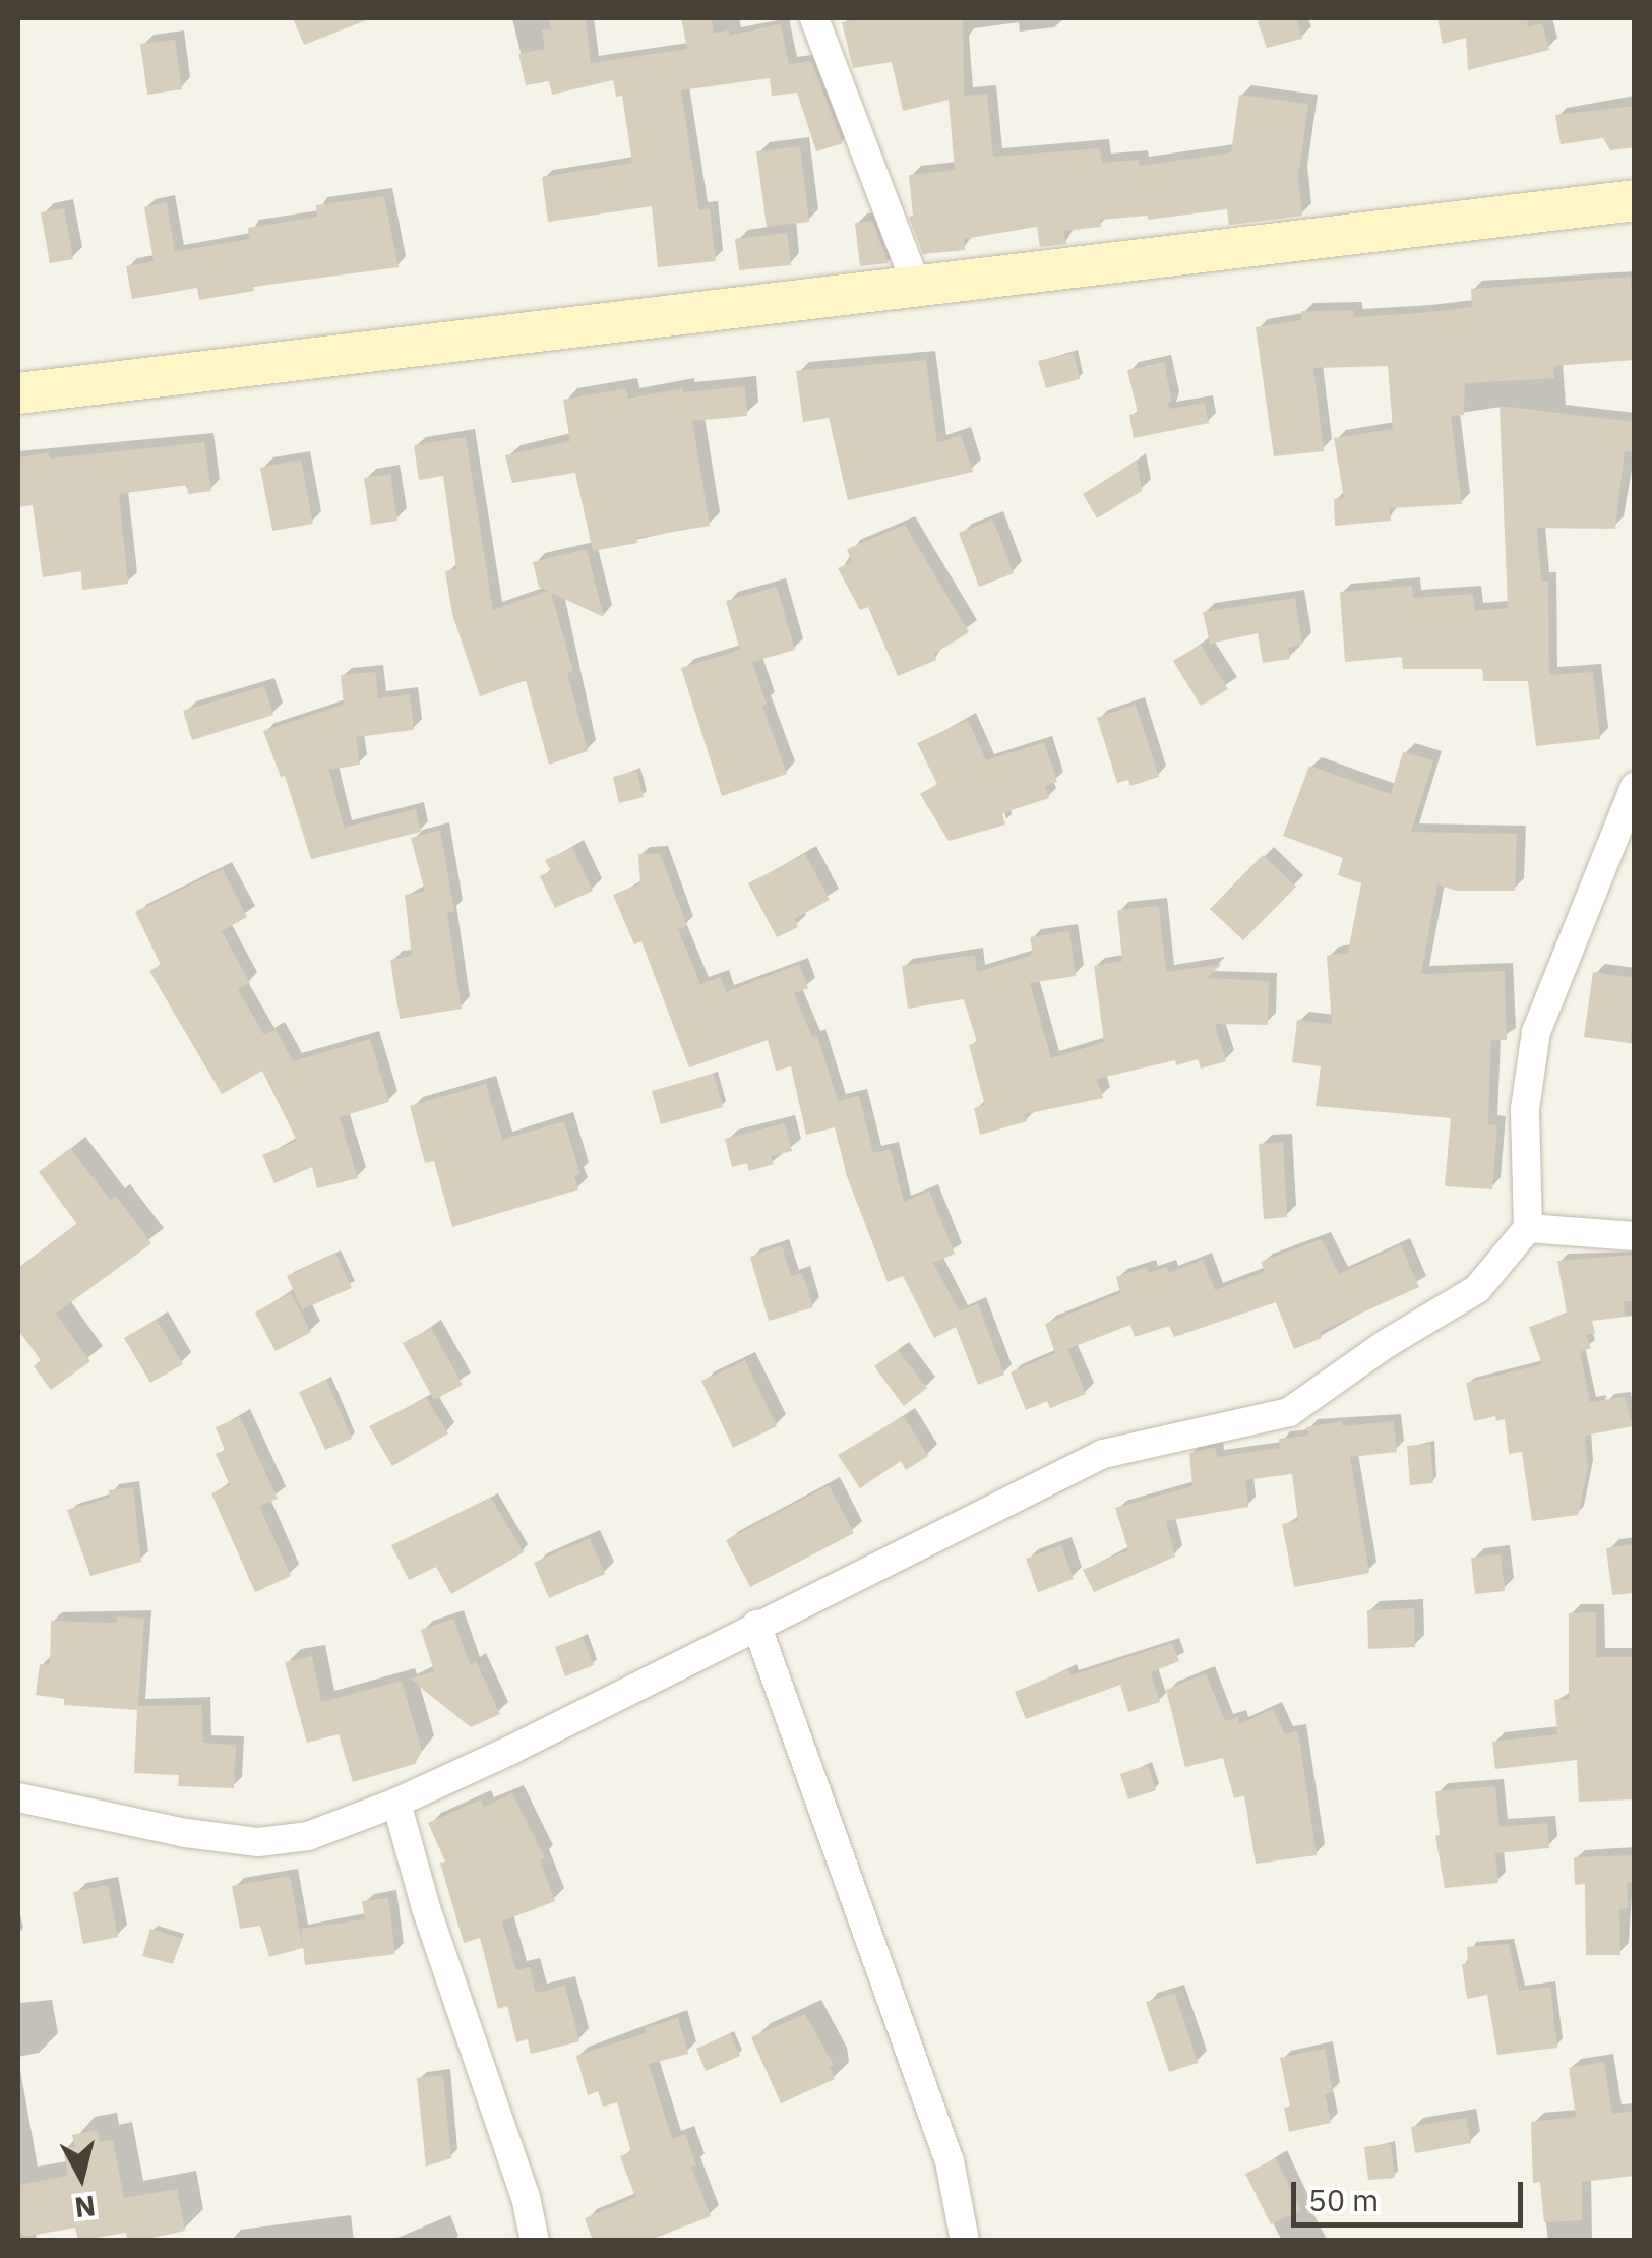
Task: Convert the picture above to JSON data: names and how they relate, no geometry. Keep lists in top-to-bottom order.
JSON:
{
  "scale_bar": "50 m",
  "north": "bottom"
}
